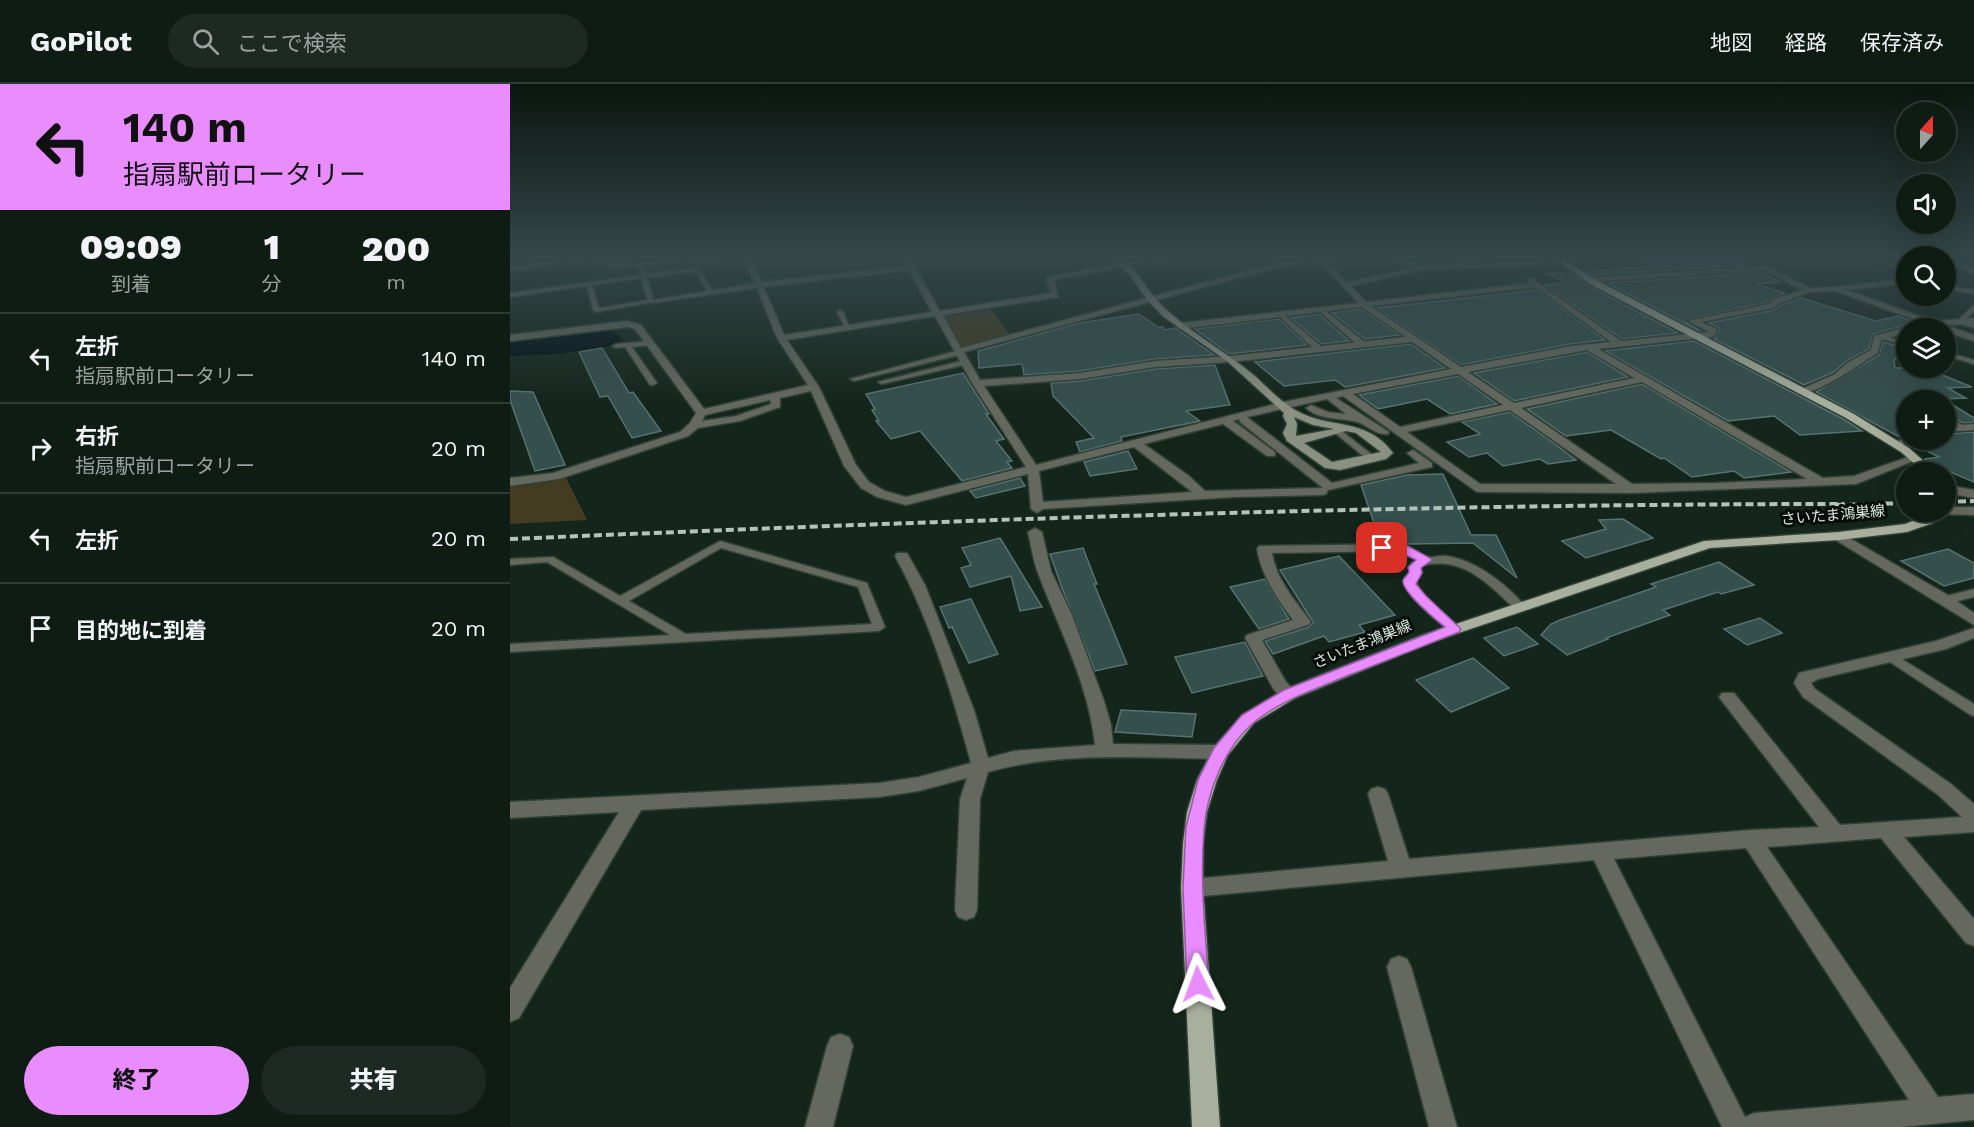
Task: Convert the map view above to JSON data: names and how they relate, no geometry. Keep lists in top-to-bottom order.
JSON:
{
  "streets": {
    "main road": ["さいたま鴻巣線"]
  },
  "north": "top",
  "page": {
    "header": "GoPilot",
    "search": "ここで検索",
    "nav": ["地図", "経路", "保存済み"],
    "turn": ["140 m", "指扇駅前ロータリー"],
    "map_buttons": ["+", "−"],
    "eta": [
      "09:09",
      "到着",
      "1",
      "分",
      "200",
      "m"
    ],
    "list": [
      {
        "name": "左折",
        "note": "指扇駅前ロータリー",
        "value": "140 m"
      },
      {
        "name": "右折",
        "note": "指扇駅前ロータリー",
        "value": "20 m"
      },
      {
        "name": "左折",
        "value": "20 m"
      },
      {
        "name": "目的地に到着",
        "value": "20 m"
      }
    ],
    "buttons": ["終了", "共有"]
  }
}
